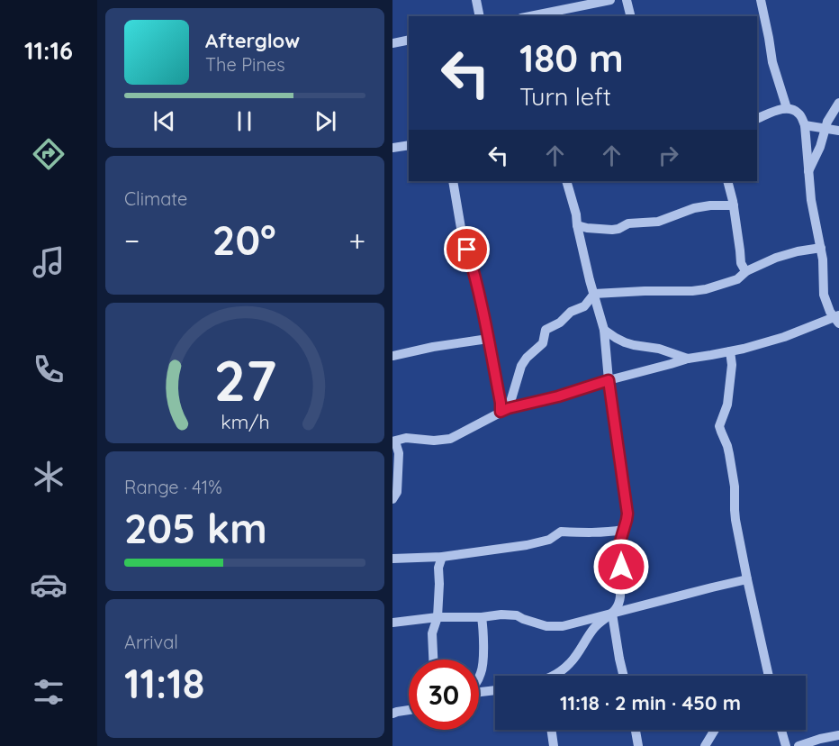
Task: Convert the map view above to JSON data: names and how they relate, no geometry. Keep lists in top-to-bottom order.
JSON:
{
  "page": {
    "tabs": "11:16",
    "turn": ["180 m", "Turn left"],
    "song": ["Afterglow", "The Pines"],
    "tile": [
      "Climate",
      ["Range · 41%", "205 km"],
      ["Arrival", "11:18"]
    ],
    "heat": ["−", "20°", "+"],
    "limit": "30",
    "trip": "11:18 · 2 min · 450 m",
    "gauge": ["27", "km/h"]
  }
}
